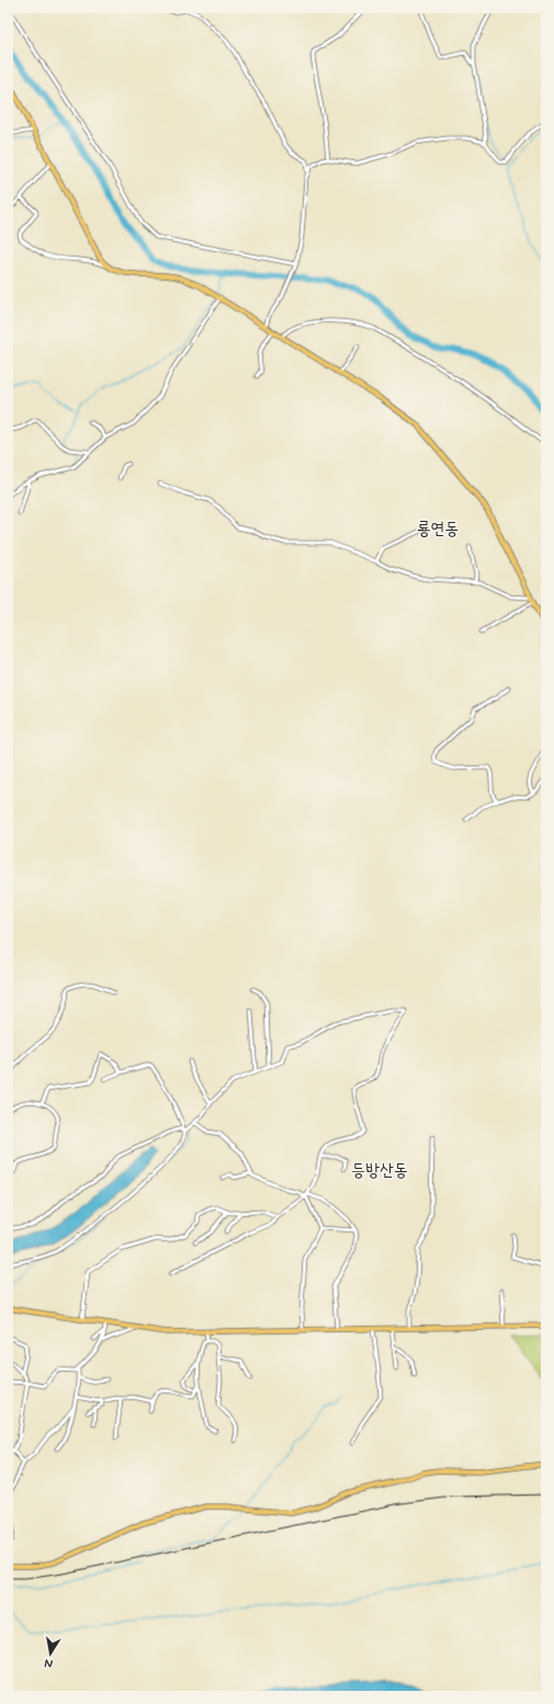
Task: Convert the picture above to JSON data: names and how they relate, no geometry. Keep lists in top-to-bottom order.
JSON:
{
  "districts": ["룡연동", "등방산동"],
  "north": "bottom"
}
